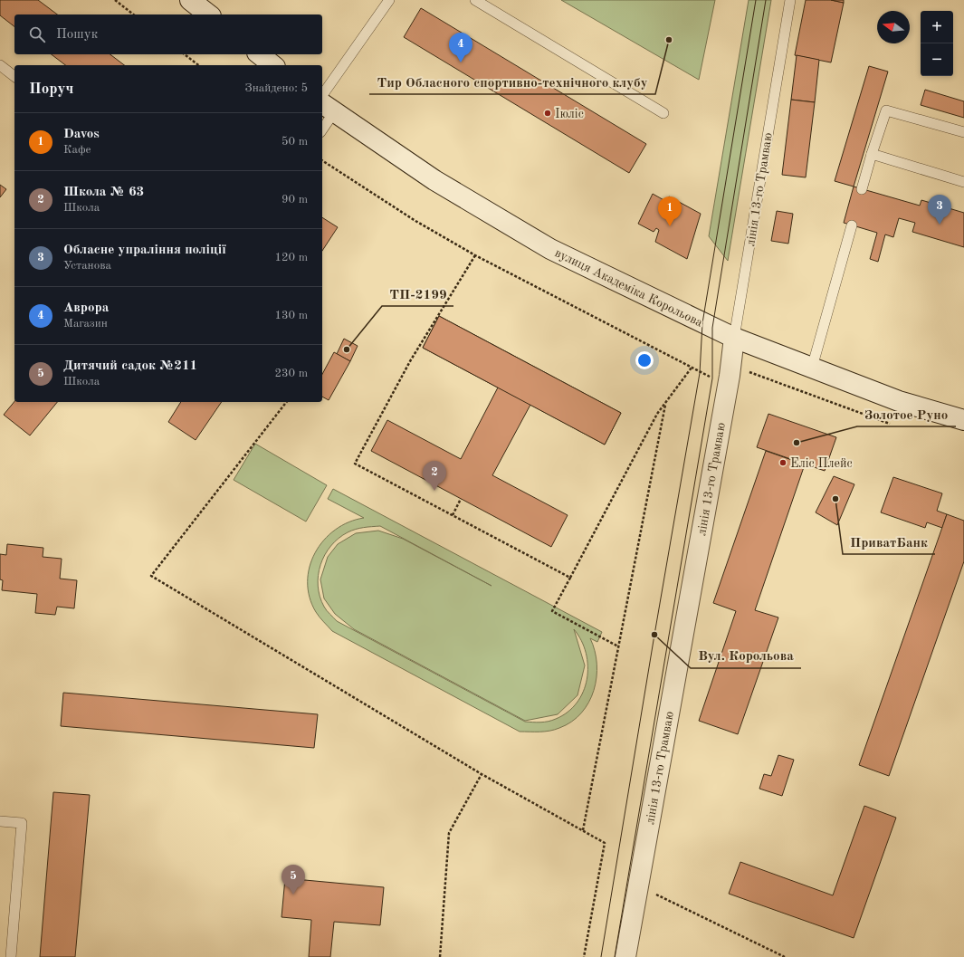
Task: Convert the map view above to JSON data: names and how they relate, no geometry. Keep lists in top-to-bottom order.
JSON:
{
  "streets": {
    "main road": ["лінія 13-го Трамваю", "вулиця Академіка Корольова"]
  },
  "crossings": [
    ["лінія 13-го Трамваю", "вулиця Академіка Корольова"]
  ],
  "places": [
    "Тир Обласного спортивно-технічного клубу",
    "Іюліс",
    "ТП-2199",
    "Золотое Руно",
    "Еліс Плейс",
    "ПриватБанк",
    "Вул. Корольова"
  ],
  "north": "left",
  "page": {
    "map_buttons": ["+", "−"],
    "search": "Пошук",
    "pins": [
      "4",
      "3",
      "1",
      "2",
      "5"
    ],
    "heading": ["Поруч", "Знайдено: 5"],
    "list": [
      {
        "mark": "1",
        "name": "Davos",
        "note": "Кафе",
        "value": "50 m"
      },
      {
        "mark": "2",
        "name": "Школа № 63",
        "note": "Школа",
        "value": "90 m"
      },
      {
        "mark": "3",
        "name": "Обласне упраління поліції",
        "note": "Установа",
        "value": "120 m"
      },
      {
        "mark": "4",
        "name": "Аврора",
        "note": "Магазин",
        "value": "130 m"
      },
      {
        "mark": "5",
        "name": "Дитячий садок №211",
        "note": "Школа",
        "value": "230 m"
      }
    ]
  }
}
